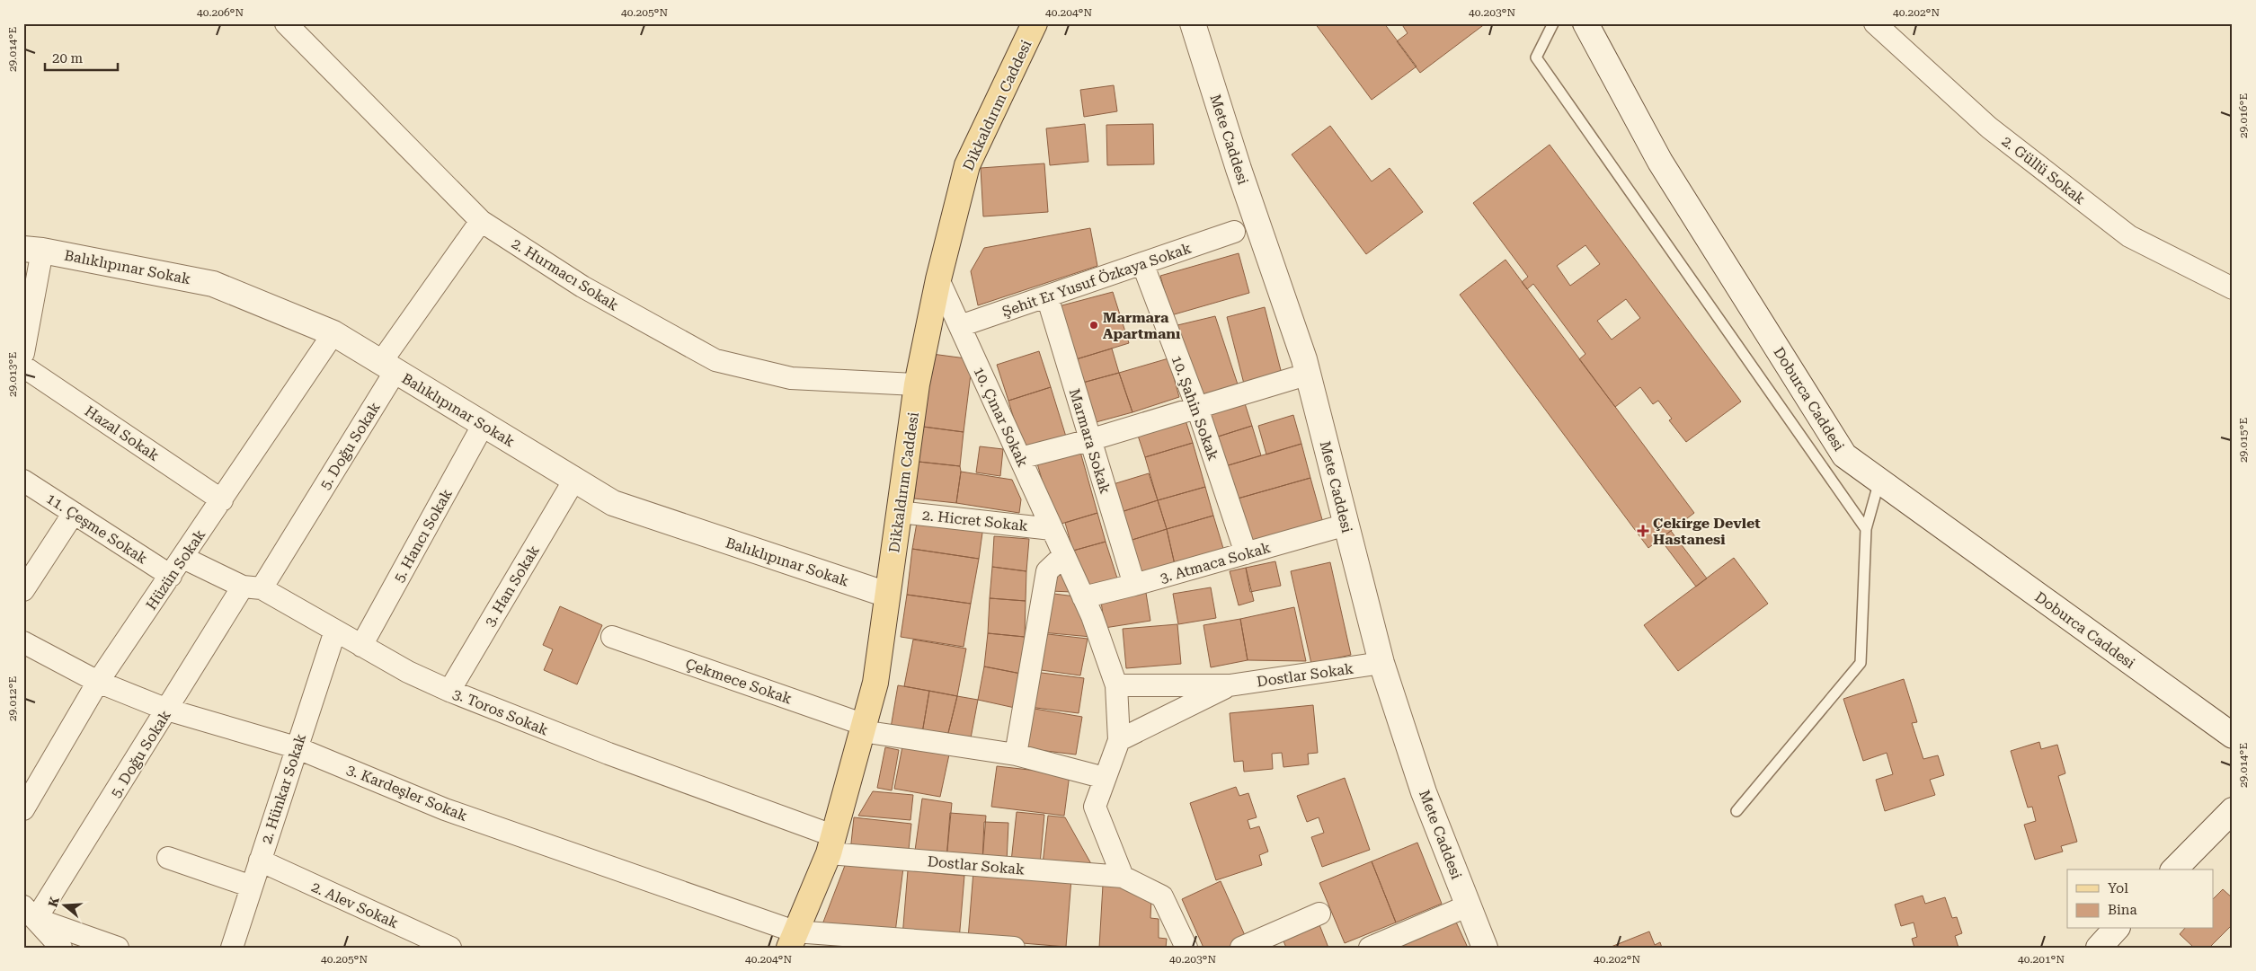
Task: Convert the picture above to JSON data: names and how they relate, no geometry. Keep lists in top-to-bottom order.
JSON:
{
  "streets": {
    "main road": ["Dikkaldırım Caddesi"],
    "street": [
      "Mete Caddesi",
      "2. Güllü Sokak",
      "Balıklıpınar Sokak",
      "2. Hurmacı Sokak",
      "Şehit Er Yusuf Özkaya Sokak",
      "Doburca Caddesi",
      "10. Şahin Sokak",
      "10. Çınar Sokak",
      "Hazal Sokak",
      "Marmara Sokak",
      "5. Doğu Sokak",
      "2. Hicret Sokak",
      "11. Çeşme Sokak",
      "5. Hancı Sokak",
      "3. Atmaca Sokak",
      "Hüzün Sokak",
      "3. Han Sokak",
      "Dostlar Sokak",
      "Çekmece Sokak",
      "3. Toros Sokak",
      "2. Hünkar Sokak",
      "3. Kardeşler Sokak",
      "2. Alev Sokak"
    ]
  },
  "crossings": [
    ["Dikkaldırım Caddesi", "Balıklıpınar Sokak"],
    ["Dikkaldırım Caddesi", "2. Hurmacı Sokak"],
    ["Dikkaldırım Caddesi", "10. Çınar Sokak"],
    ["Dikkaldırım Caddesi", "2. Hicret Sokak"],
    ["Dikkaldırım Caddesi", "Dostlar Sokak"],
    ["Dikkaldırım Caddesi", "Çekmece Sokak"],
    ["Dikkaldırım Caddesi", "3. Toros Sokak"],
    ["Dikkaldırım Caddesi", "3. Kardeşler Sokak"],
    ["Mete Caddesi", "3. Atmaca Sokak"],
    ["Mete Caddesi", "Dostlar Sokak"],
    ["Balıklıpınar Sokak", "5. Doğu Sokak"],
    ["Balıklıpınar Sokak", "5. Hancı Sokak"],
    ["Balıklıpınar Sokak", "Hüzün Sokak"],
    ["Balıklıpınar Sokak", "3. Han Sokak"],
    ["2. Hurmacı Sokak", "5. Doğu Sokak"],
    ["Şehit Er Yusuf Özkaya Sokak", "10. Şahin Sokak"],
    ["Şehit Er Yusuf Özkaya Sokak", "10. Çınar Sokak"],
    ["Şehit Er Yusuf Özkaya Sokak", "Marmara Sokak"],
    ["10. Şahin Sokak", "3. Atmaca Sokak"],
    ["10. Çınar Sokak", "2. Hicret Sokak"],
    ["10. Çınar Sokak", "3. Atmaca Sokak"],
    ["10. Çınar Sokak", "Dostlar Sokak"],
    ["Hazal Sokak", "Hüzün Sokak"],
    ["Marmara Sokak", "3. Atmaca Sokak"],
    ["5. Doğu Sokak", "3. Toros Sokak"],
    ["5. Doğu Sokak", "3. Kardeşler Sokak"],
    ["11. Çeşme Sokak", "Hüzün Sokak"],
    ["5. Hancı Sokak", "3. Toros Sokak"],
    ["Hüzün Sokak", "3. Toros Sokak"],
    ["Hüzün Sokak", "3. Kardeşler Sokak"],
    ["3. Han Sokak", "3. Toros Sokak"],
    ["Dostlar Sokak", "3. Toros Sokak"],
    ["3. Toros Sokak", "2. Hünkar Sokak"],
    ["2. Hünkar Sokak", "3. Kardeşler Sokak"],
    ["2. Hünkar Sokak", "2. Alev Sokak"]
  ],
  "places": {
    "other": ["Marmara Apartmanı"],
    "health": ["Çekirge Devlet Hastanesi"]
  },
  "legend": ["Yol", "Bina"],
  "scale_bar": "20 m",
  "north": "left",
  "coordinates": [
    "40.206°N",
    "40.205°N",
    "40.204°N",
    "40.203°N",
    "40.202°N",
    "29.014°E",
    "29.016°E",
    "29.013°E",
    "29.015°E",
    "29.012°E",
    "40.201°N"
  ]
}
